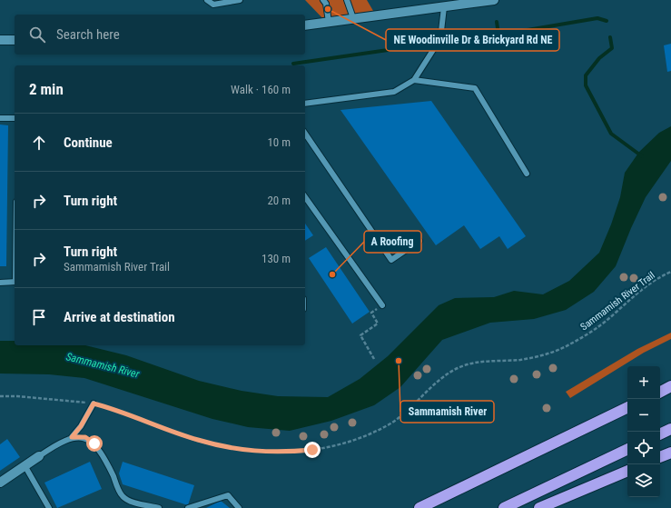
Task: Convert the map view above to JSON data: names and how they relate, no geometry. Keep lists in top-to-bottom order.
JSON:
{
  "streets": {
    "path": ["Sammamish River Trail"]
  },
  "water": ["Sammamish River"],
  "places": ["NE Woodinville Dr & Brickyard Rd NE", "A Roofing", "Sammamish River"],
  "page": {
    "search": "Search here",
    "heading": ["2 min", "Walk · 160 m"],
    "list": [
      ["Continue", "10 m"],
      ["Turn right", "20 m"],
      ["Turn right", "Sammamish River Trail", "130 m"],
      "Arrive at destination"
    ],
    "map_buttons": ["+", "−"]
  }
}
